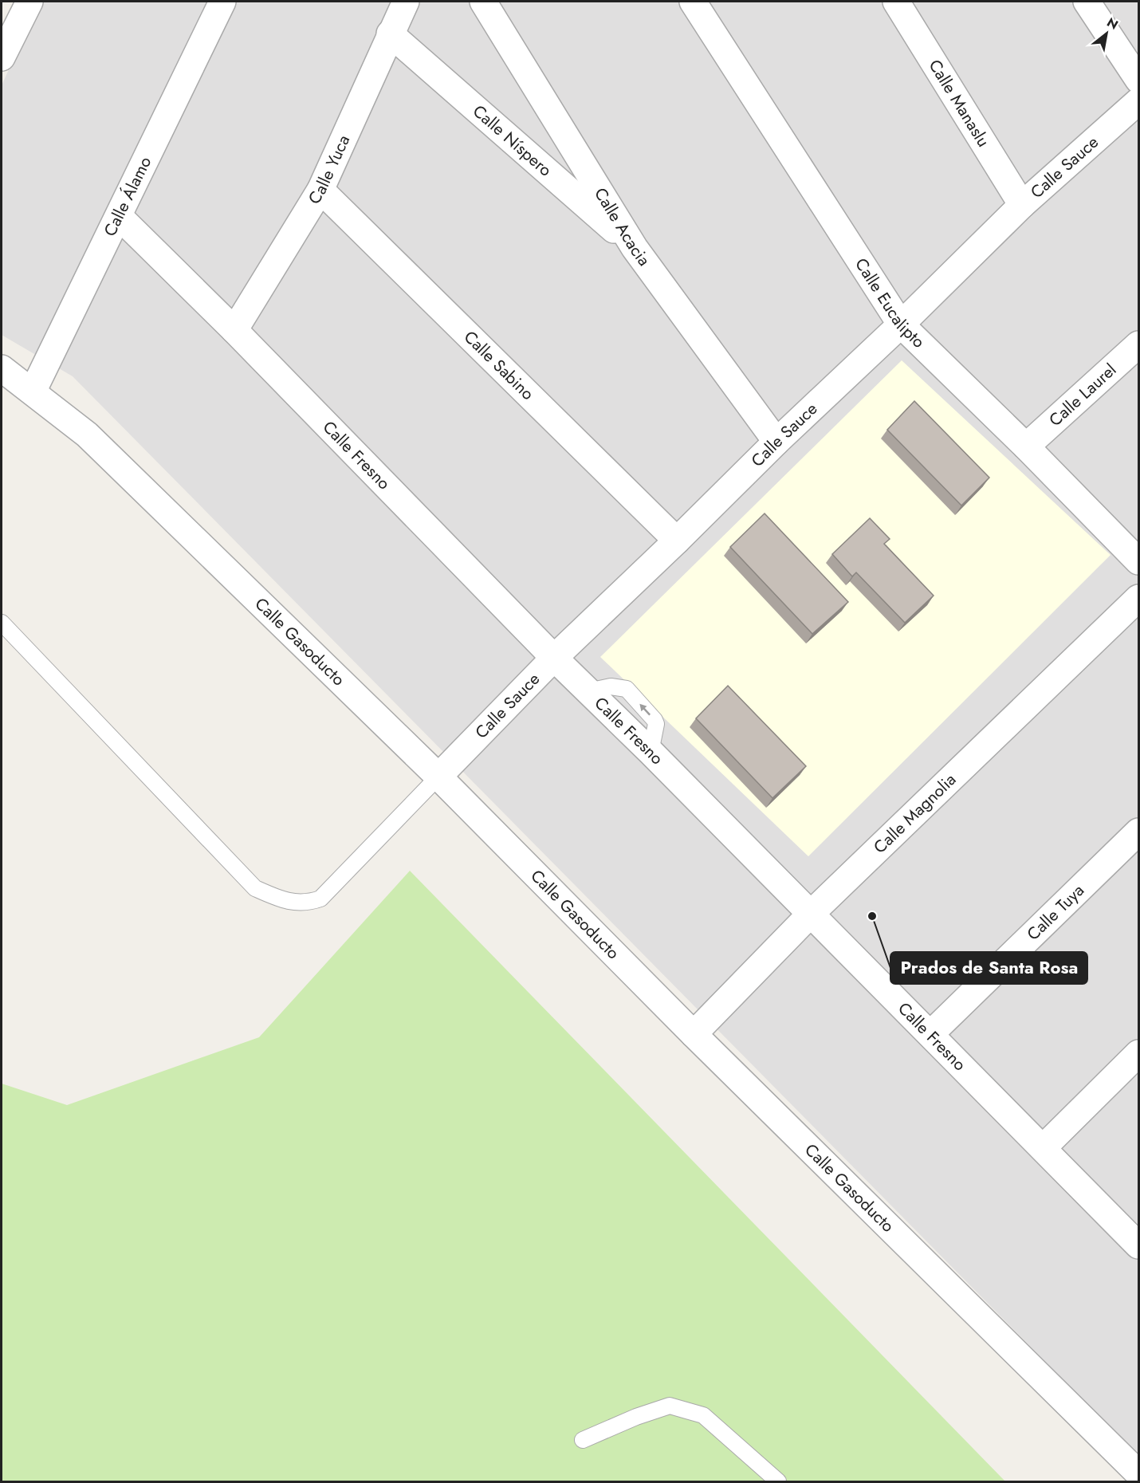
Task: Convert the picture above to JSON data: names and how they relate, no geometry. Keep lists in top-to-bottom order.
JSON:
{
  "streets": {
    "street": [
      "Calle Manaslu",
      "Calle Níspero",
      "Calle Sauce",
      "Calle Yuca",
      "Calle Álamo",
      "Calle Acacia",
      "Calle Eucalipto",
      "Calle Sabino",
      "Calle Laurel",
      "Calle Fresno",
      "Calle Gasoducto",
      "Calle Magnolia",
      "Calle Tuya"
    ]
  },
  "crossings": [
    ["Calle Manaslu", "Calle Sauce"],
    ["Calle Níspero", "Calle Yuca"],
    ["Calle Níspero", "Calle Acacia"],
    ["Calle Sauce", "Calle Acacia"],
    ["Calle Sauce", "Calle Eucalipto"],
    ["Calle Sauce", "Calle Sabino"],
    ["Calle Sauce", "Calle Fresno"],
    ["Calle Sauce", "Calle Gasoducto"],
    ["Calle Yuca", "Calle Sabino"],
    ["Calle Yuca", "Calle Fresno"],
    ["Calle Álamo", "Calle Fresno"],
    ["Calle Álamo", "Calle Gasoducto"],
    ["Calle Eucalipto", "Calle Laurel"],
    ["Calle Fresno", "Calle Magnolia"],
    ["Calle Fresno", "Calle Tuya"],
    ["Calle Gasoducto", "Calle Magnolia"]
  ],
  "places": ["Prados de Santa Rosa"],
  "north": "top right"
}
